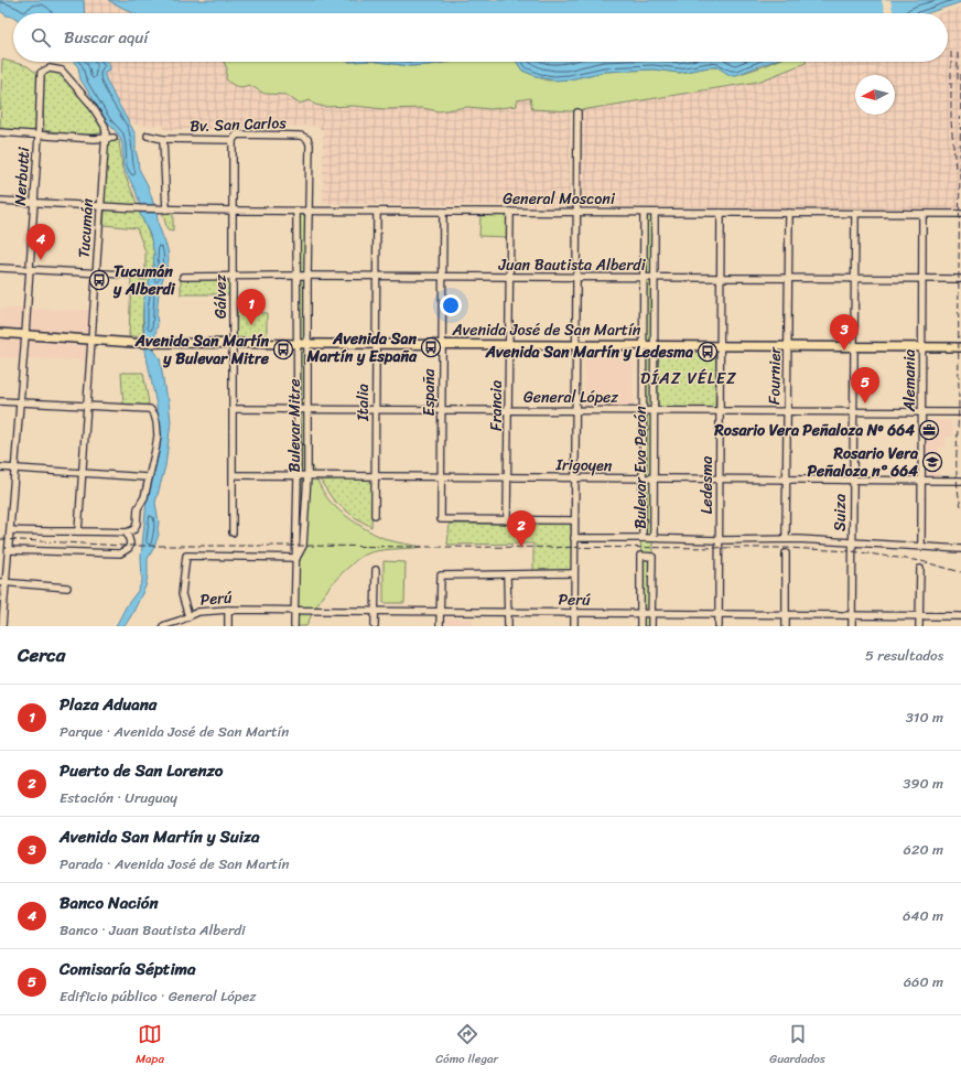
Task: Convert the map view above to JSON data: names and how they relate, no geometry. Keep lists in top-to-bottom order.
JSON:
{
  "streets": {
    "main road": ["Avenida José de San Martín"],
    "street": [
      "Bv. San Carlos",
      "Nerbutti",
      "General Mosconi",
      "Tucumán",
      "Juan Bautista Alberdi",
      "Gálvez",
      "Fournier",
      "Alemania",
      "España",
      "General López",
      "Italia",
      "Francia",
      "Bulevar Mitre",
      "Irigoyen",
      "Bulevar Eva Perón",
      "Ledesma",
      "Suiza",
      "Perú"
    ]
  },
  "crossings": [
    ["Bv. San Carlos", "Gálvez"],
    ["Bv. San Carlos", "Bulevar Mitre"],
    ["Nerbutti", "General Mosconi"],
    ["Nerbutti", "Tucumán"],
    ["Nerbutti", "Avenida José de San Martín"],
    ["General Mosconi", "Tucumán"],
    ["General Mosconi", "Gálvez"],
    ["General Mosconi", "Fournier"],
    ["General Mosconi", "Alemania"],
    ["General Mosconi", "España"],
    ["General Mosconi", "Italia"],
    ["General Mosconi", "Francia"],
    ["General Mosconi", "Bulevar Mitre"],
    ["General Mosconi", "Bulevar Eva Perón"],
    ["General Mosconi", "Ledesma"],
    ["General Mosconi", "Suiza"],
    ["Tucumán", "Avenida José de San Martín"],
    ["Juan Bautista Alberdi", "Gálvez"],
    ["Juan Bautista Alberdi", "Fournier"],
    ["Juan Bautista Alberdi", "Alemania"],
    ["Juan Bautista Alberdi", "España"],
    ["Juan Bautista Alberdi", "Italia"],
    ["Juan Bautista Alberdi", "Francia"],
    ["Juan Bautista Alberdi", "Bulevar Mitre"],
    ["Juan Bautista Alberdi", "Bulevar Eva Perón"],
    ["Juan Bautista Alberdi", "Ledesma"],
    ["Juan Bautista Alberdi", "Suiza"],
    ["Gálvez", "Avenida José de San Martín"],
    ["Gálvez", "General López"],
    ["Gálvez", "Irigoyen"],
    ["Avenida José de San Martín", "Fournier"],
    ["Avenida José de San Martín", "Alemania"],
    ["Avenida José de San Martín", "España"],
    ["Avenida José de San Martín", "Italia"],
    ["Avenida José de San Martín", "Francia"],
    ["Avenida José de San Martín", "Bulevar Mitre"],
    ["Avenida José de San Martín", "Bulevar Eva Perón"],
    ["Avenida José de San Martín", "Ledesma"],
    ["Avenida José de San Martín", "Suiza"],
    ["Fournier", "General López"],
    ["Fournier", "Irigoyen"],
    ["Alemania", "General López"],
    ["Alemania", "Irigoyen"],
    ["España", "General López"],
    ["España", "Francia"],
    ["España", "Irigoyen"],
    ["General López", "Italia"],
    ["General López", "Francia"],
    ["General López", "Bulevar Mitre"],
    ["General López", "Bulevar Eva Perón"],
    ["General López", "Ledesma"],
    ["General López", "Suiza"],
    ["Italia", "Irigoyen"],
    ["Francia", "Irigoyen"],
    ["Bulevar Mitre", "Irigoyen"],
    ["Bulevar Mitre", "Perú"],
    ["Irigoyen", "Bulevar Eva Perón"],
    ["Irigoyen", "Ledesma"],
    ["Irigoyen", "Suiza"],
    ["Ledesma", "Perú"],
    ["Suiza", "Perú"]
  ],
  "districts": ["DÍAZ VÉLEZ"],
  "places": {
    "bus stop": [
      "Tucumán y Alberdi",
      "Avenida San Martín y España",
      "Avenida San Martín y Bulevar Mitre",
      "Avenida San Martín y Ledesma"
    ],
    "office": ["Rosario Vera Peñaloza Nº 664"],
    "school or university": ["Rosario Vera Peñaloza n° 664"]
  },
  "north": "left",
  "page": {
    "search": "Buscar aquí",
    "pins": [
      "4",
      "1",
      "3",
      "5",
      "2"
    ],
    "heading": ["Cerca", "5 resultados"],
    "list": [
      {
        "mark": "1",
        "name": "Plaza Aduana",
        "note": "Parque · Avenida José de San Martín",
        "value": "310 m"
      },
      {
        "mark": "2",
        "name": "Puerto de San Lorenzo",
        "note": "Estación · Uruguay",
        "value": "390 m"
      },
      {
        "mark": "3",
        "name": "Avenida San Martín y Suiza",
        "note": "Parada · Avenida José de San Martín",
        "value": "620 m"
      },
      {
        "mark": "4",
        "name": "Banco Nación",
        "note": "Banco · Juan Bautista Alberdi",
        "value": "640 m"
      },
      {
        "mark": "5",
        "name": "Comisaría Séptima",
        "note": "Edificio público · General López",
        "value": "660 m"
      }
    ],
    "nav": ["Mapa", "Cómo llegar", "Guardados"]
  }
}
